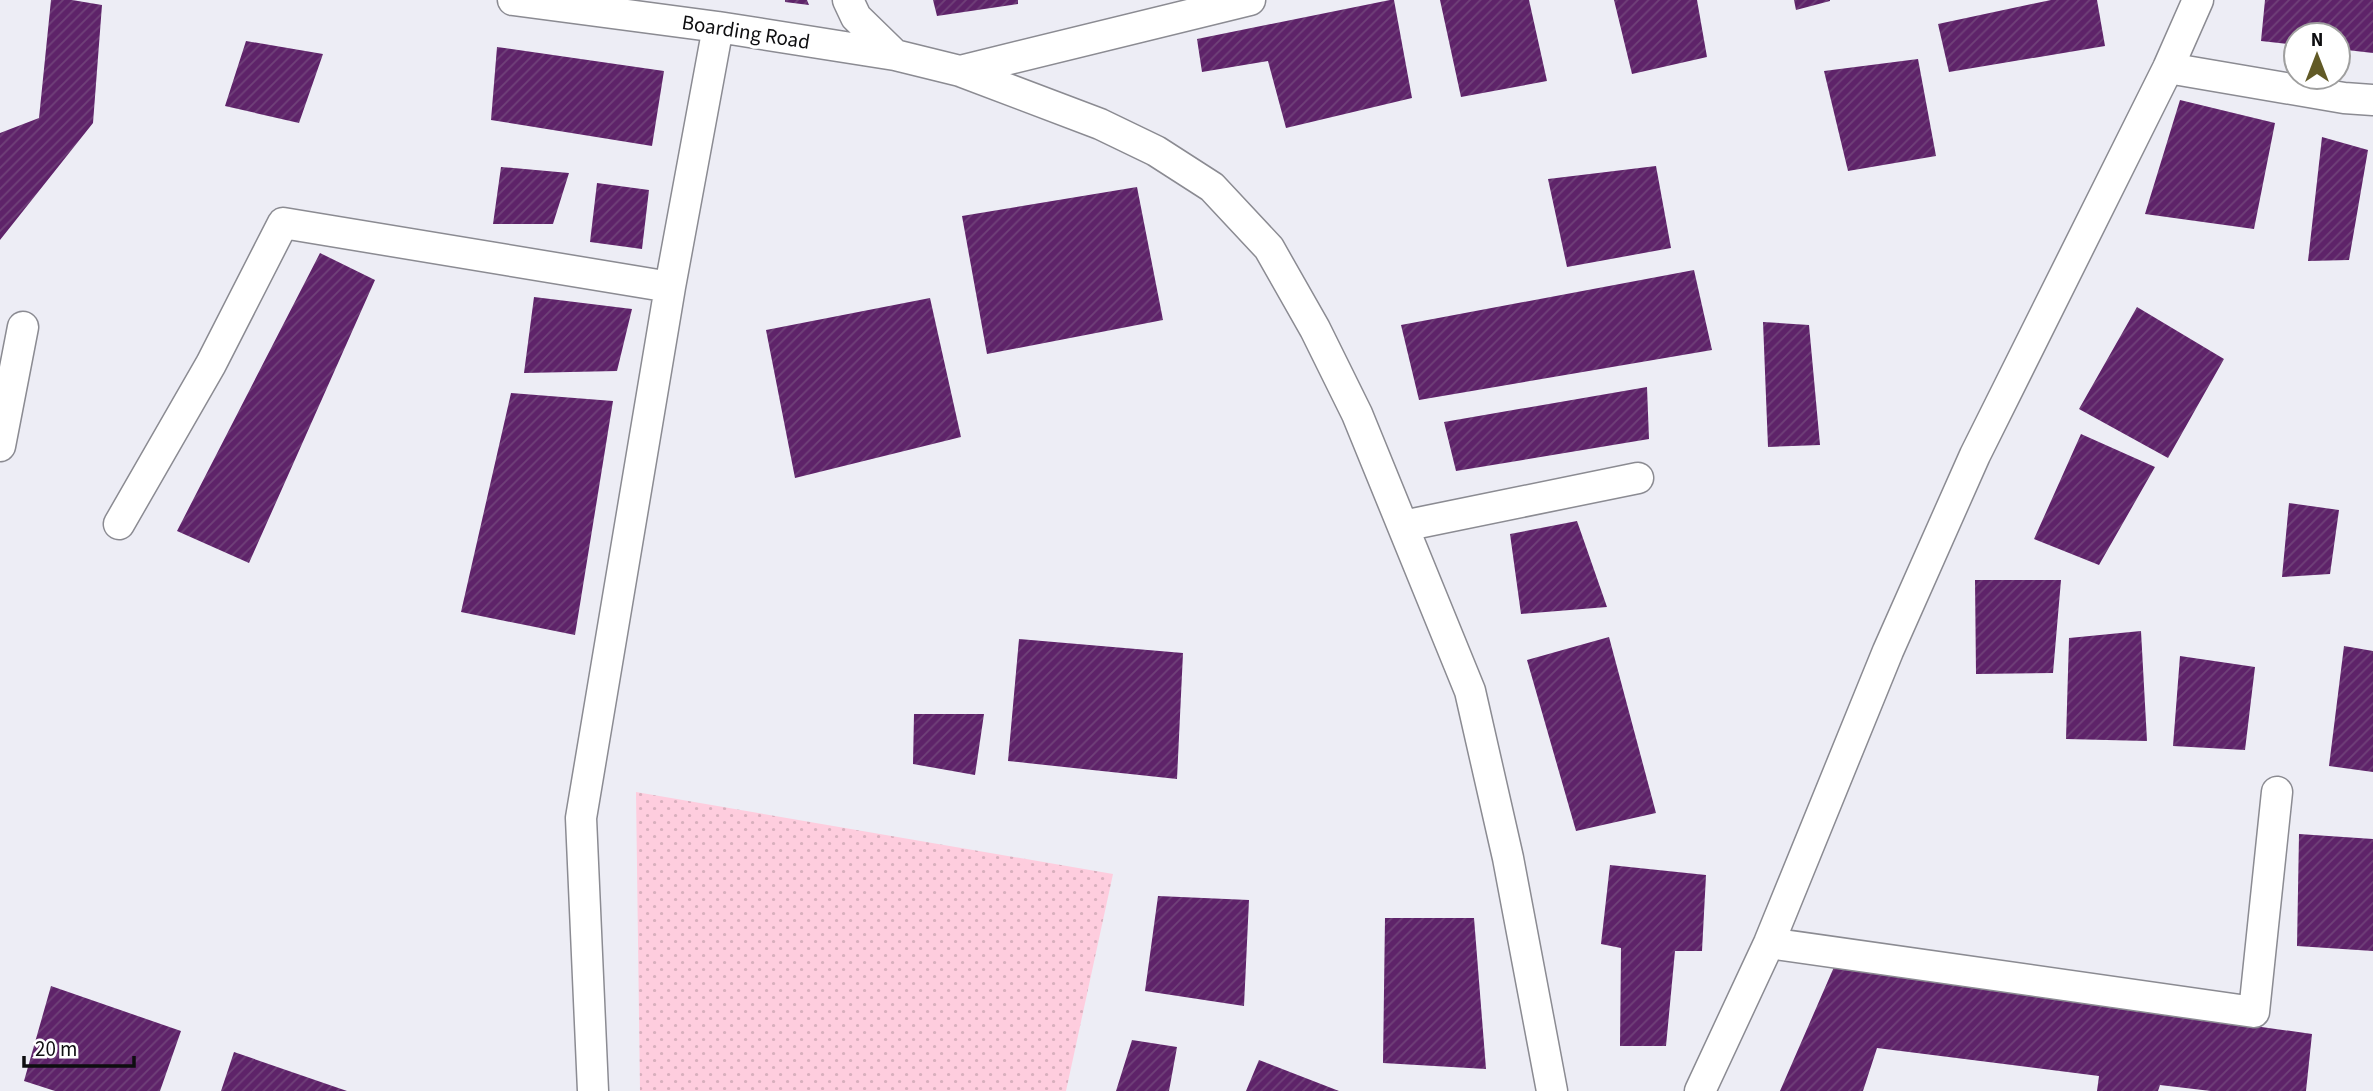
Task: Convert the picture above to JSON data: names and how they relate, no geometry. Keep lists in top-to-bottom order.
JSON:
{
  "streets": {
    "street": ["Boarding Road"]
  },
  "scale_bar": "20 m",
  "north": "top"
}
